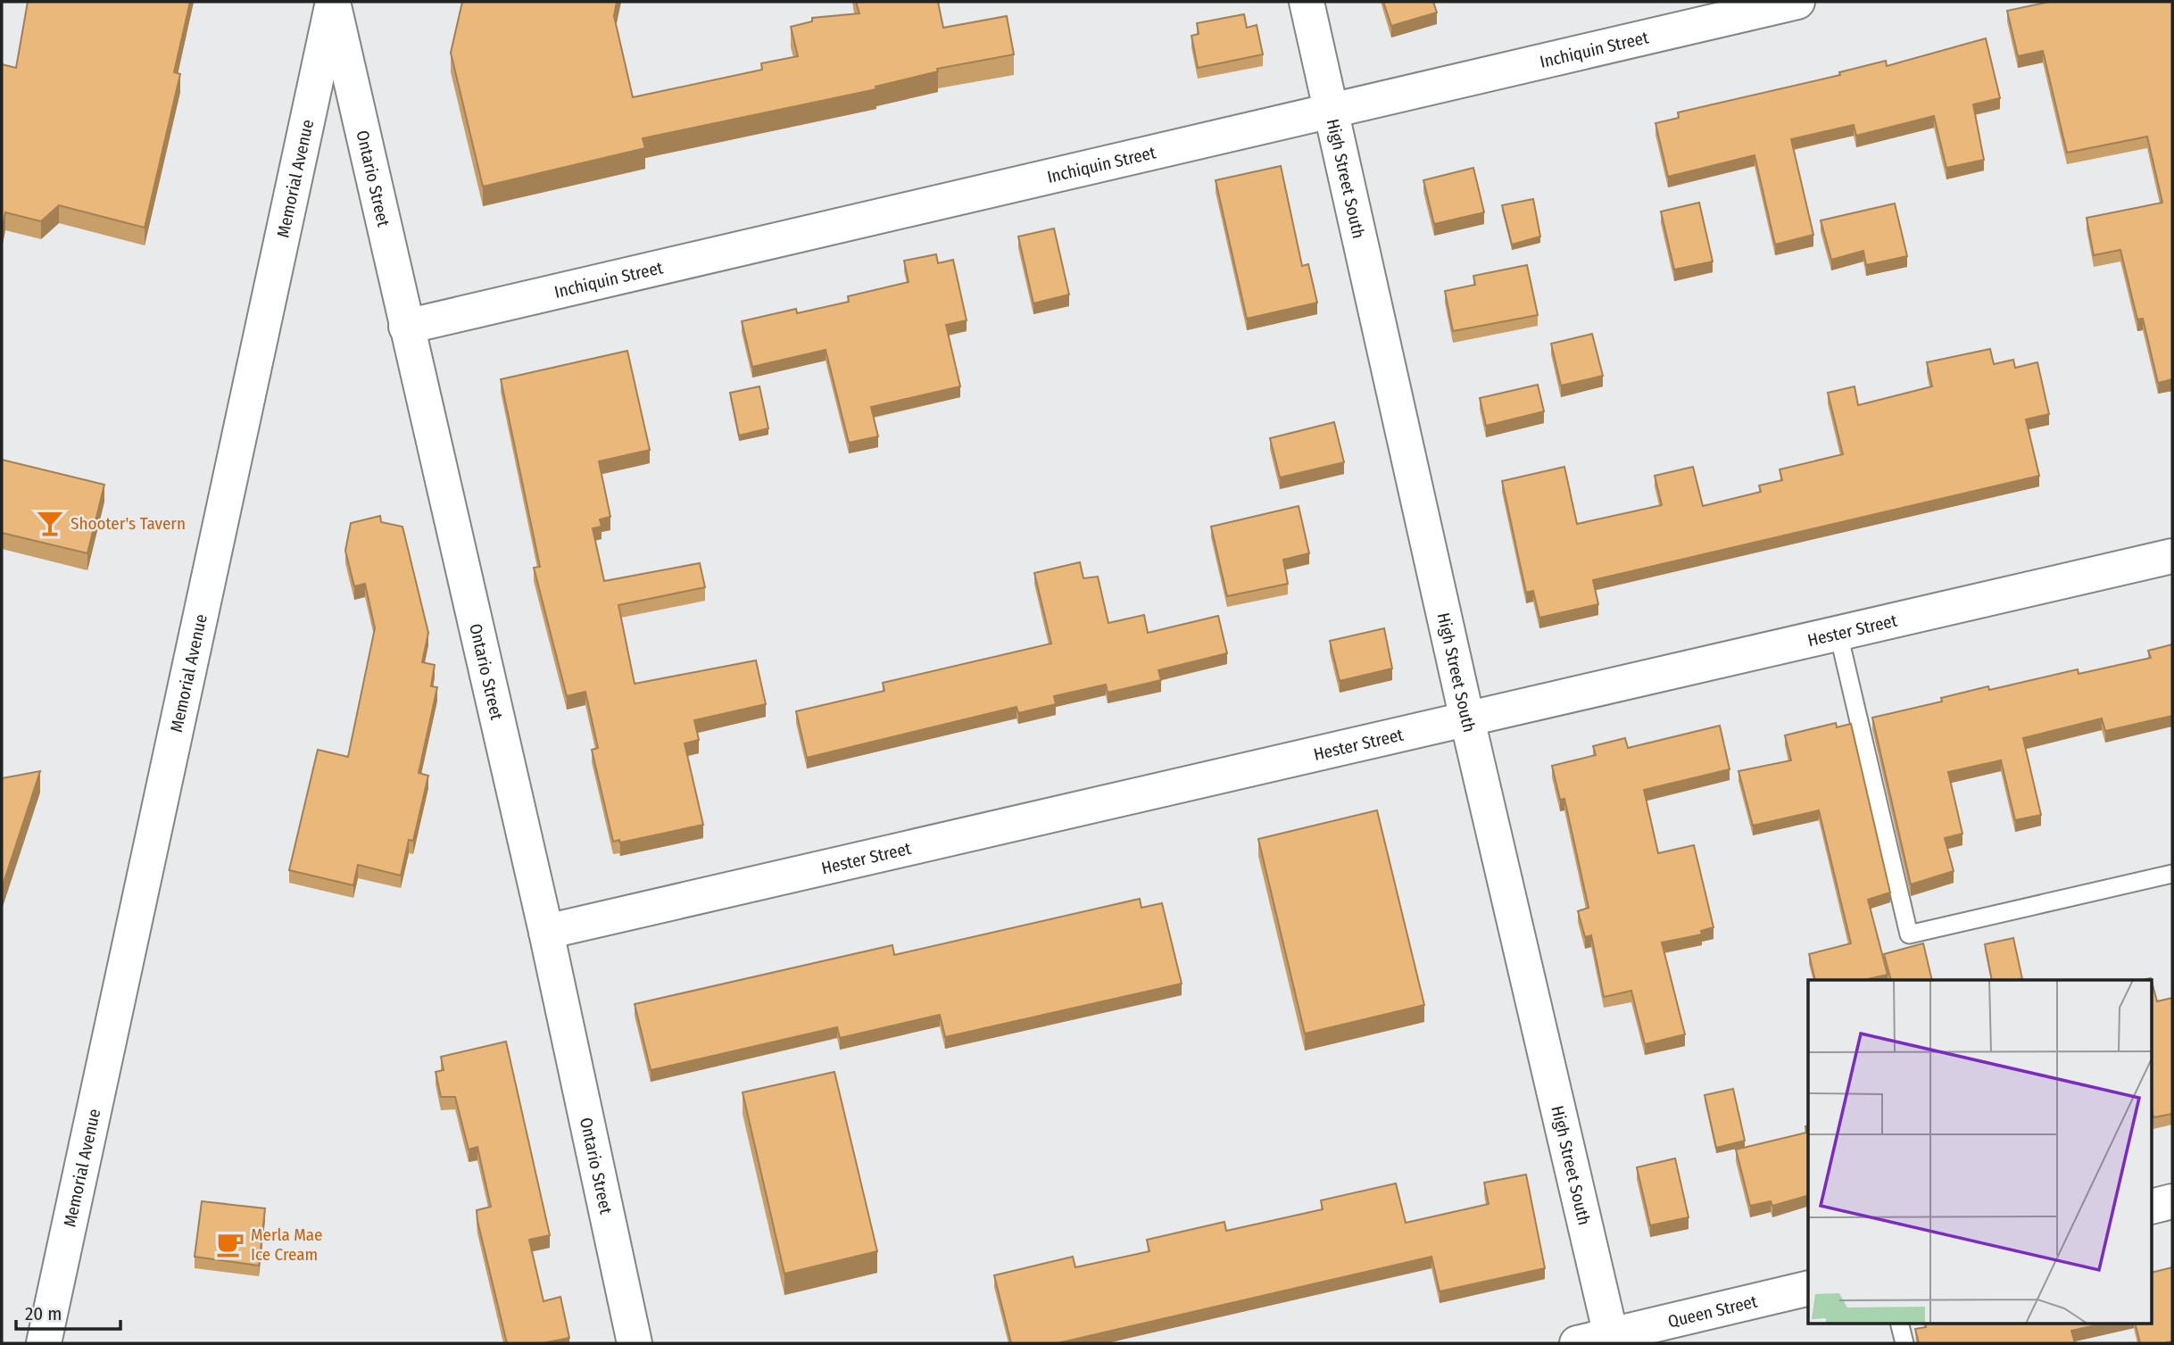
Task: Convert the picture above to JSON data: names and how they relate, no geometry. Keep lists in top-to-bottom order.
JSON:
{
  "streets": {
    "street": [
      "Inchiquin Street",
      "Memorial Avenue",
      "Ontario Street",
      "High Street South",
      "Hester Street",
      "Queen Street"
    ]
  },
  "crossings": [
    ["Inchiquin Street", "Ontario Street"],
    ["Inchiquin Street", "High Street South"],
    ["Memorial Avenue", "Ontario Street"],
    ["Ontario Street", "Hester Street"],
    ["High Street South", "Hester Street"],
    ["High Street South", "Queen Street"]
  ],
  "places": {
    "bar": ["Shooter's Tavern"],
    "cafe": ["Merla Mae Ice Cream"]
  },
  "scale_bar": "20 m"
}
